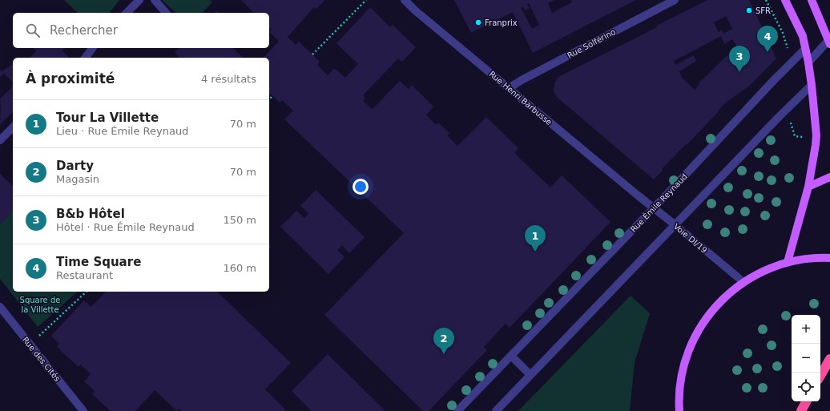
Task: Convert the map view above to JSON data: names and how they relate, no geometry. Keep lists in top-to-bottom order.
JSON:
{
  "streets": {
    "street": [
      "Rue Solférino",
      "Rue Henri Barbusse",
      "Rue Émile Reynaud",
      "Voie DI/19",
      "Rue des Cités"
    ]
  },
  "crossings": [
    ["Rue Solférino", "Rue Henri Barbusse"],
    ["Rue Henri Barbusse", "Voie DI/19"],
    ["Rue Émile Reynaud", "Voie DI/19"]
  ],
  "parks": ["Square de la Villette"],
  "places": ["SFR", "Franprix"],
  "page": {
    "search": "Rechercher",
    "pins": [
      "4",
      "3",
      "1",
      "2"
    ],
    "heading": ["À proximité", "4 résultats"],
    "list": [
      {
        "mark": "1",
        "name": "Tour La Villette",
        "note": "Lieu · Rue Émile Reynaud",
        "value": "70 m"
      },
      {
        "mark": "2",
        "name": "Darty",
        "note": "Magasin",
        "value": "70 m"
      },
      {
        "mark": "3",
        "name": "B&b Hôtel",
        "note": "Hôtel · Rue Émile Reynaud",
        "value": "150 m"
      },
      {
        "mark": "4",
        "name": "Time Square",
        "note": "Restaurant",
        "value": "160 m"
      }
    ],
    "map_buttons": ["+", "−"]
  }
}
